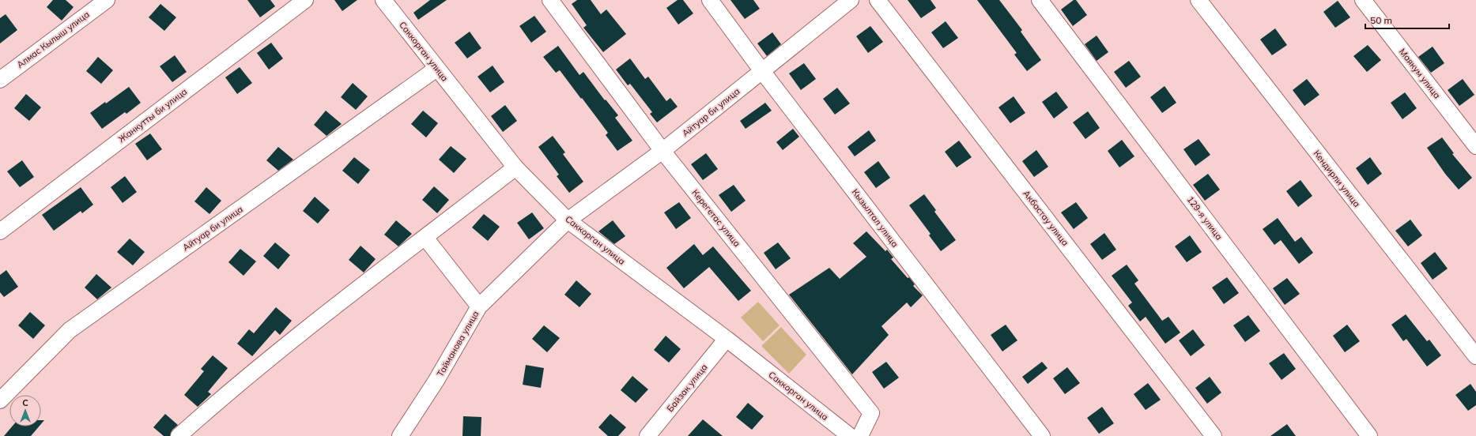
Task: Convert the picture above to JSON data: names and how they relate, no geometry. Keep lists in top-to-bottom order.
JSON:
{
  "streets": {
    "street": [
      "Алмас Кылыш улица",
      "Саккорган улица",
      "Маякум улица",
      "Айтуар би улица",
      "Жанкутты би улица",
      "Кендирли улица",
      "Керегетас улица",
      "Кызылтал улица",
      "Акбастау улица",
      "129-я улица",
      "Тайманова улица",
      "Байзак улица"
    ]
  },
  "crossings": [
    ["Саккорган улица", "Айтуар би улица"],
    ["Саккорган улица", "Тайманова улица"],
    ["Саккорган улица", "Байзак улица"],
    ["Айтуар би улица", "Керегетас улица"],
    ["Айтуар би улица", "Кызылтал улица"],
    ["Айтуар би улица", "Тайманова улица"]
  ],
  "scale_bar": "50 m",
  "north": "top"
}
